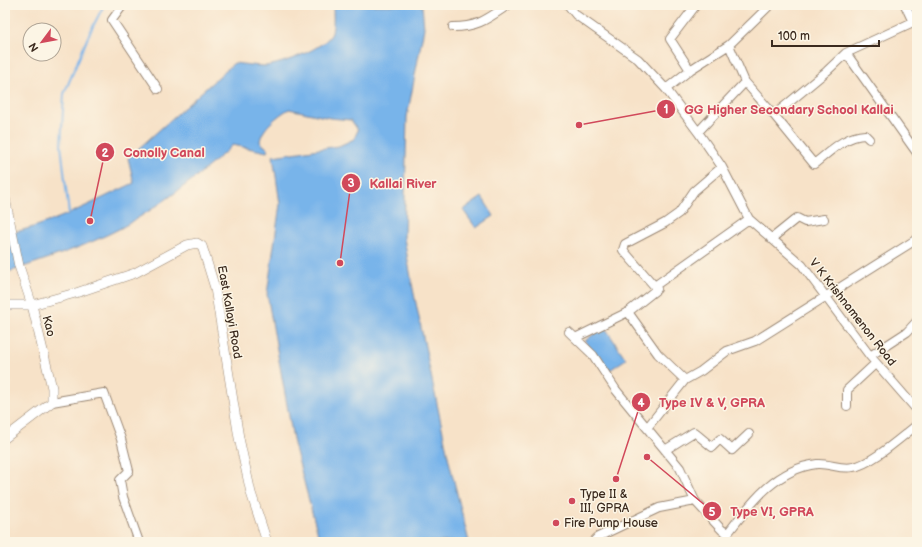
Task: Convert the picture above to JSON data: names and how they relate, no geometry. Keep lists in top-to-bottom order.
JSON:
{
  "streets": {
    "street": ["East Kallayi Road", "V K Krishnamenon Road", "Kao"]
  },
  "crossings": [
    ["East Kallayi Road", "Kao"]
  ],
  "places": [
    "GG Higher Secondary School Kallai",
    "Conolly Canal",
    "Kallai River",
    "Type VI, GPRA",
    "Type IV & V, GPRA",
    "Type II & III, GPRA",
    "Fire Pump House"
  ],
  "scale_bar": "100 m",
  "north": "bottom left"
}
